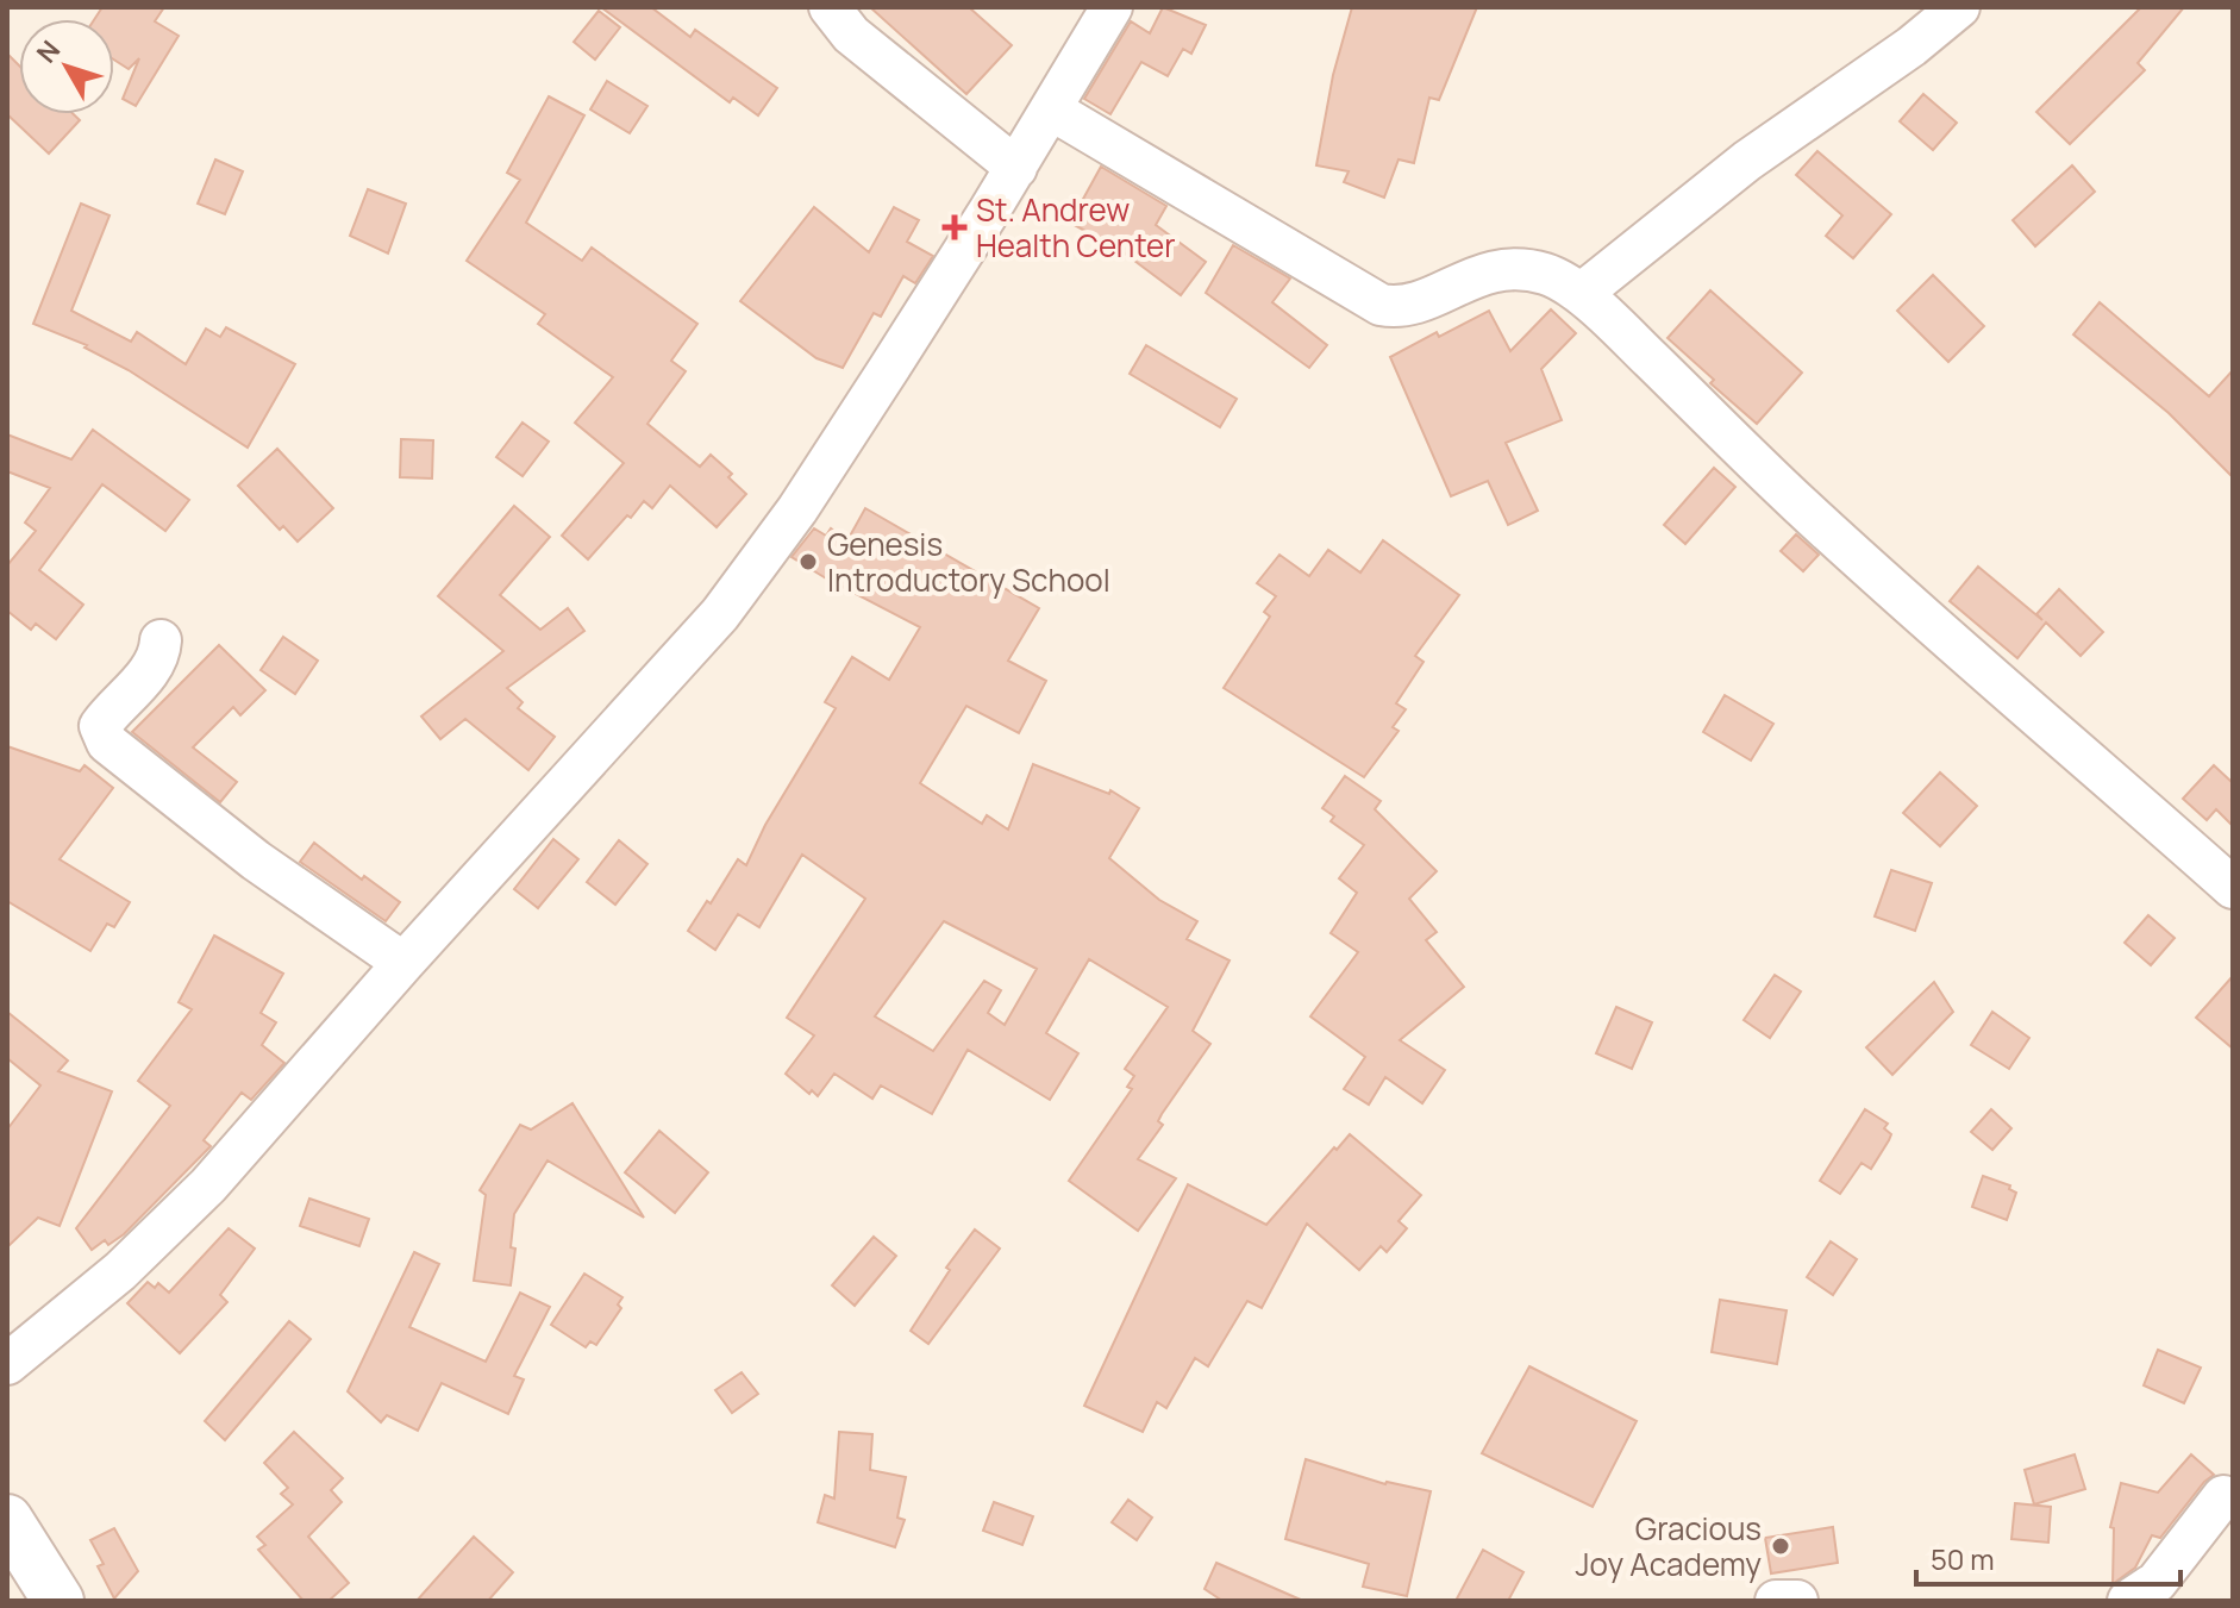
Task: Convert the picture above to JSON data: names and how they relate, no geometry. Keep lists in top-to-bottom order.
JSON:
{
  "places": {
    "health": ["St. Andrew Health Center"],
    "other": ["Genesis Introductory School", "Gracious Joy Academy"]
  },
  "scale_bar": "50 m",
  "north": "top left"
}
